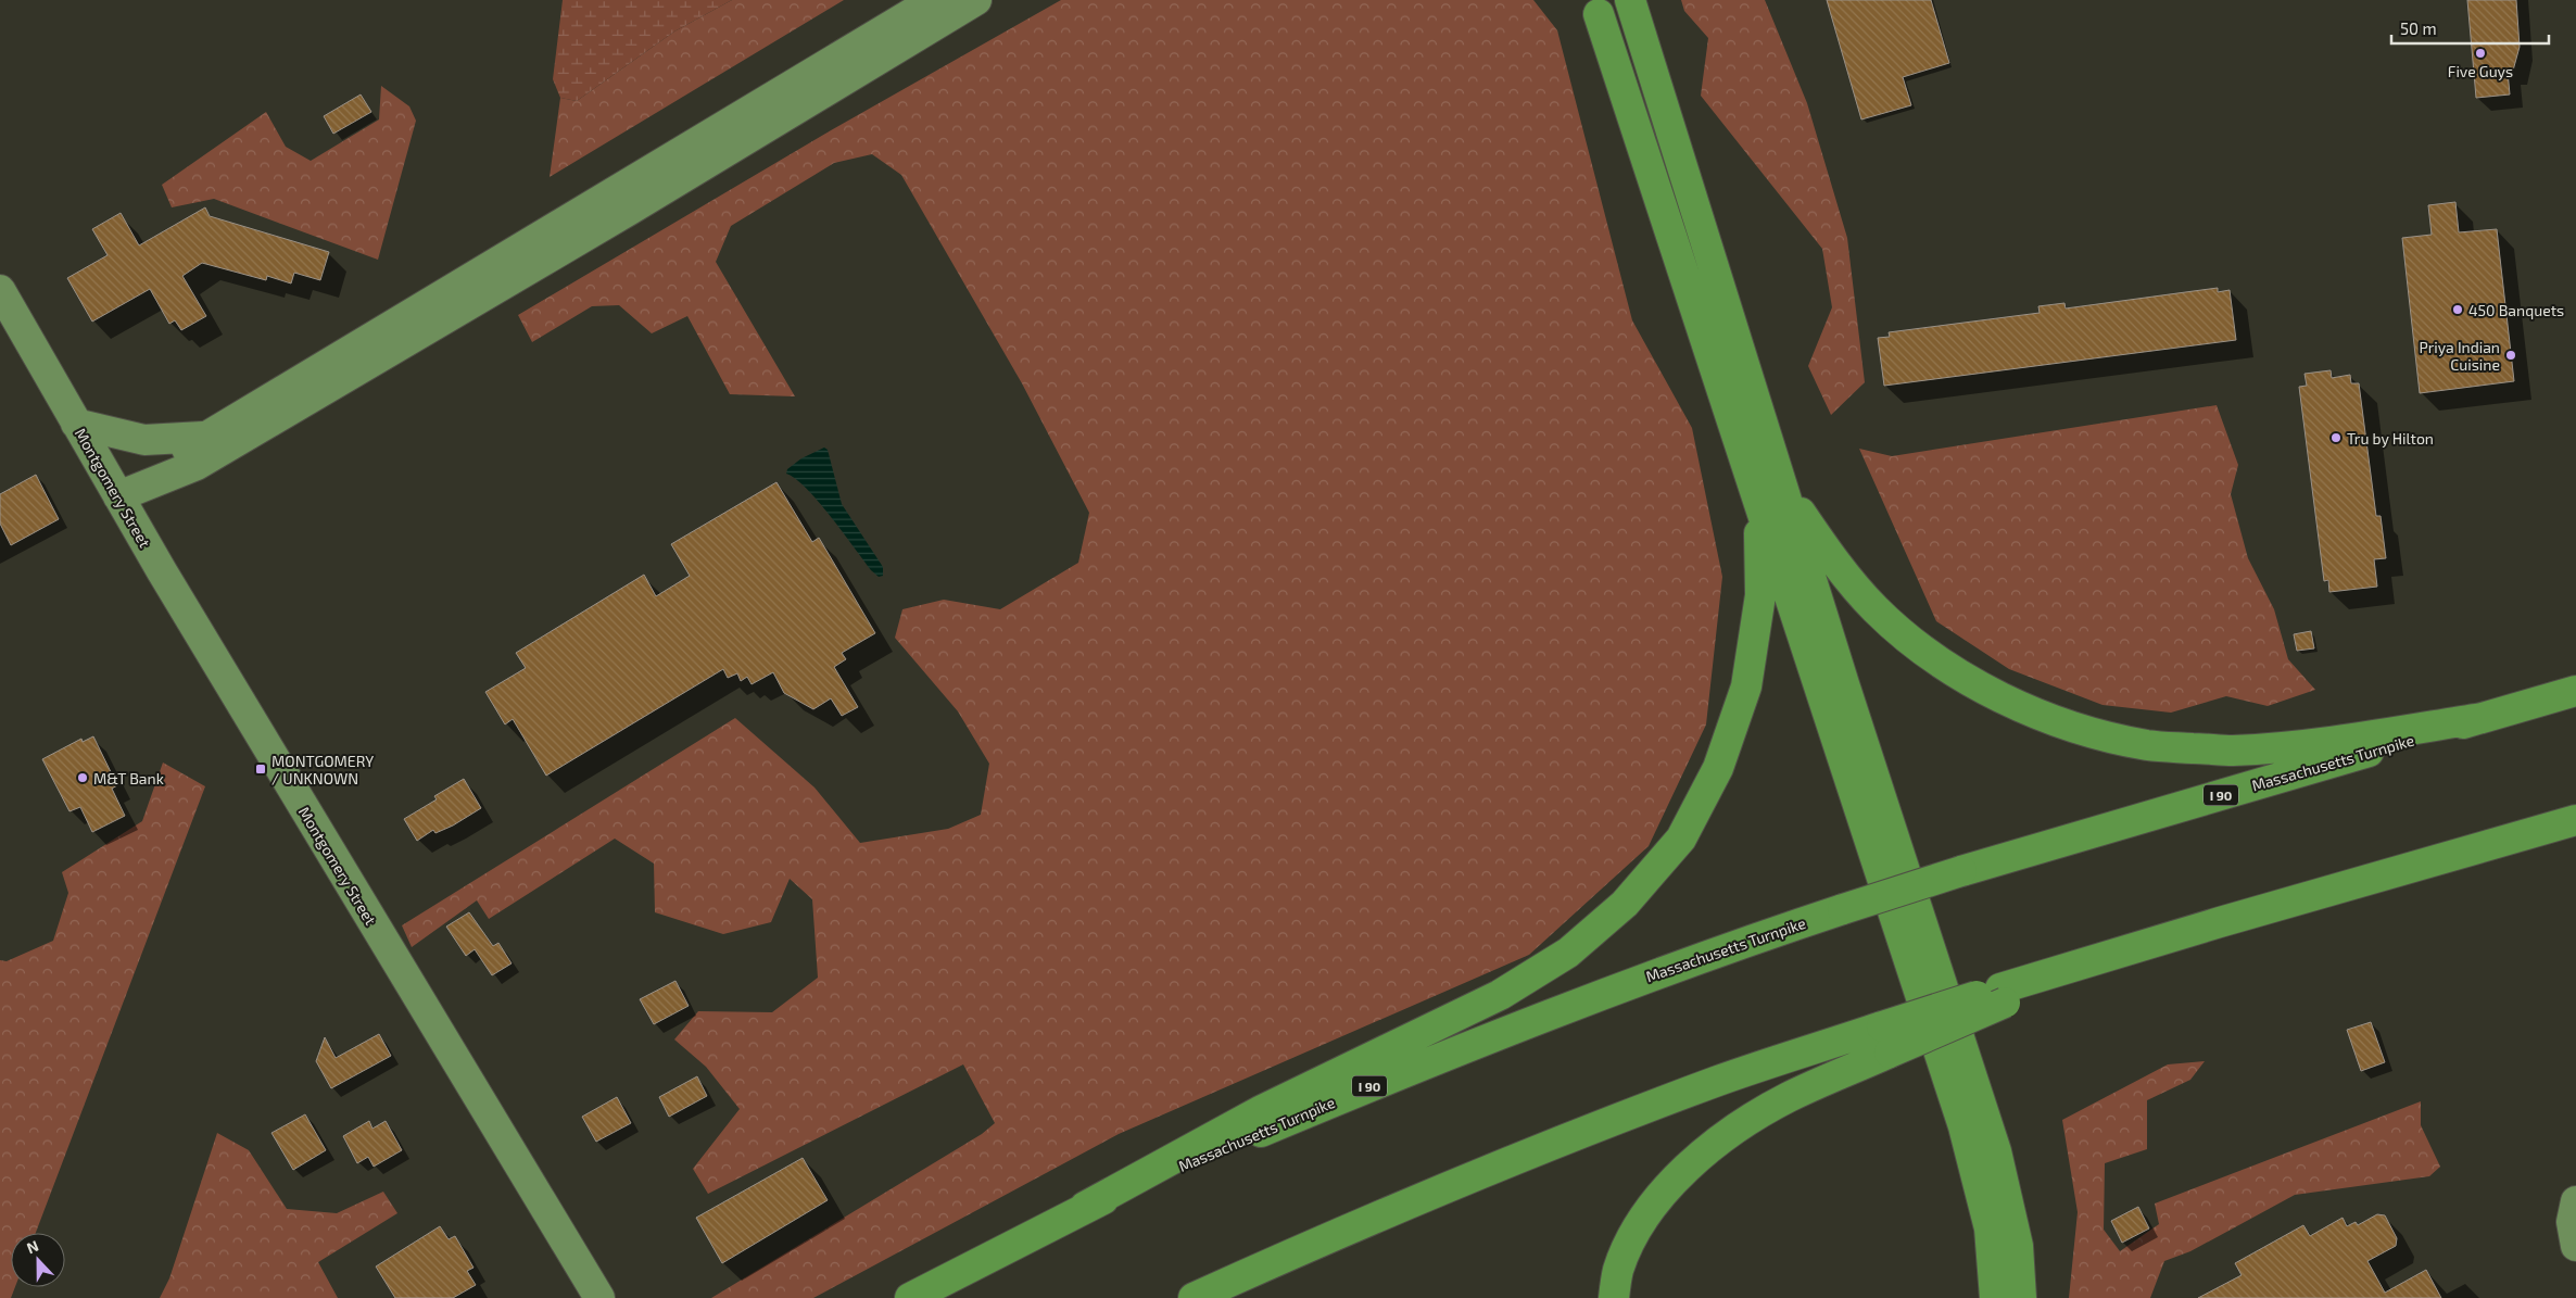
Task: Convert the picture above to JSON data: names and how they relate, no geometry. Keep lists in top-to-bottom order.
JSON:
{
  "streets": {
    "highway": ["Massachusetts Turnpike", "I 90"],
    "main road": ["Montgomery Street"]
  },
  "places": {
    "other": [
      "Five Guys",
      "450 Banquets",
      "Priya Indian Cuisine",
      "Tru by Hilton",
      "M&T Bank"
    ],
    "transit": ["MONTGOMERY / UNKNOWN"]
  },
  "scale_bar": "50 m",
  "north": "top"
}
